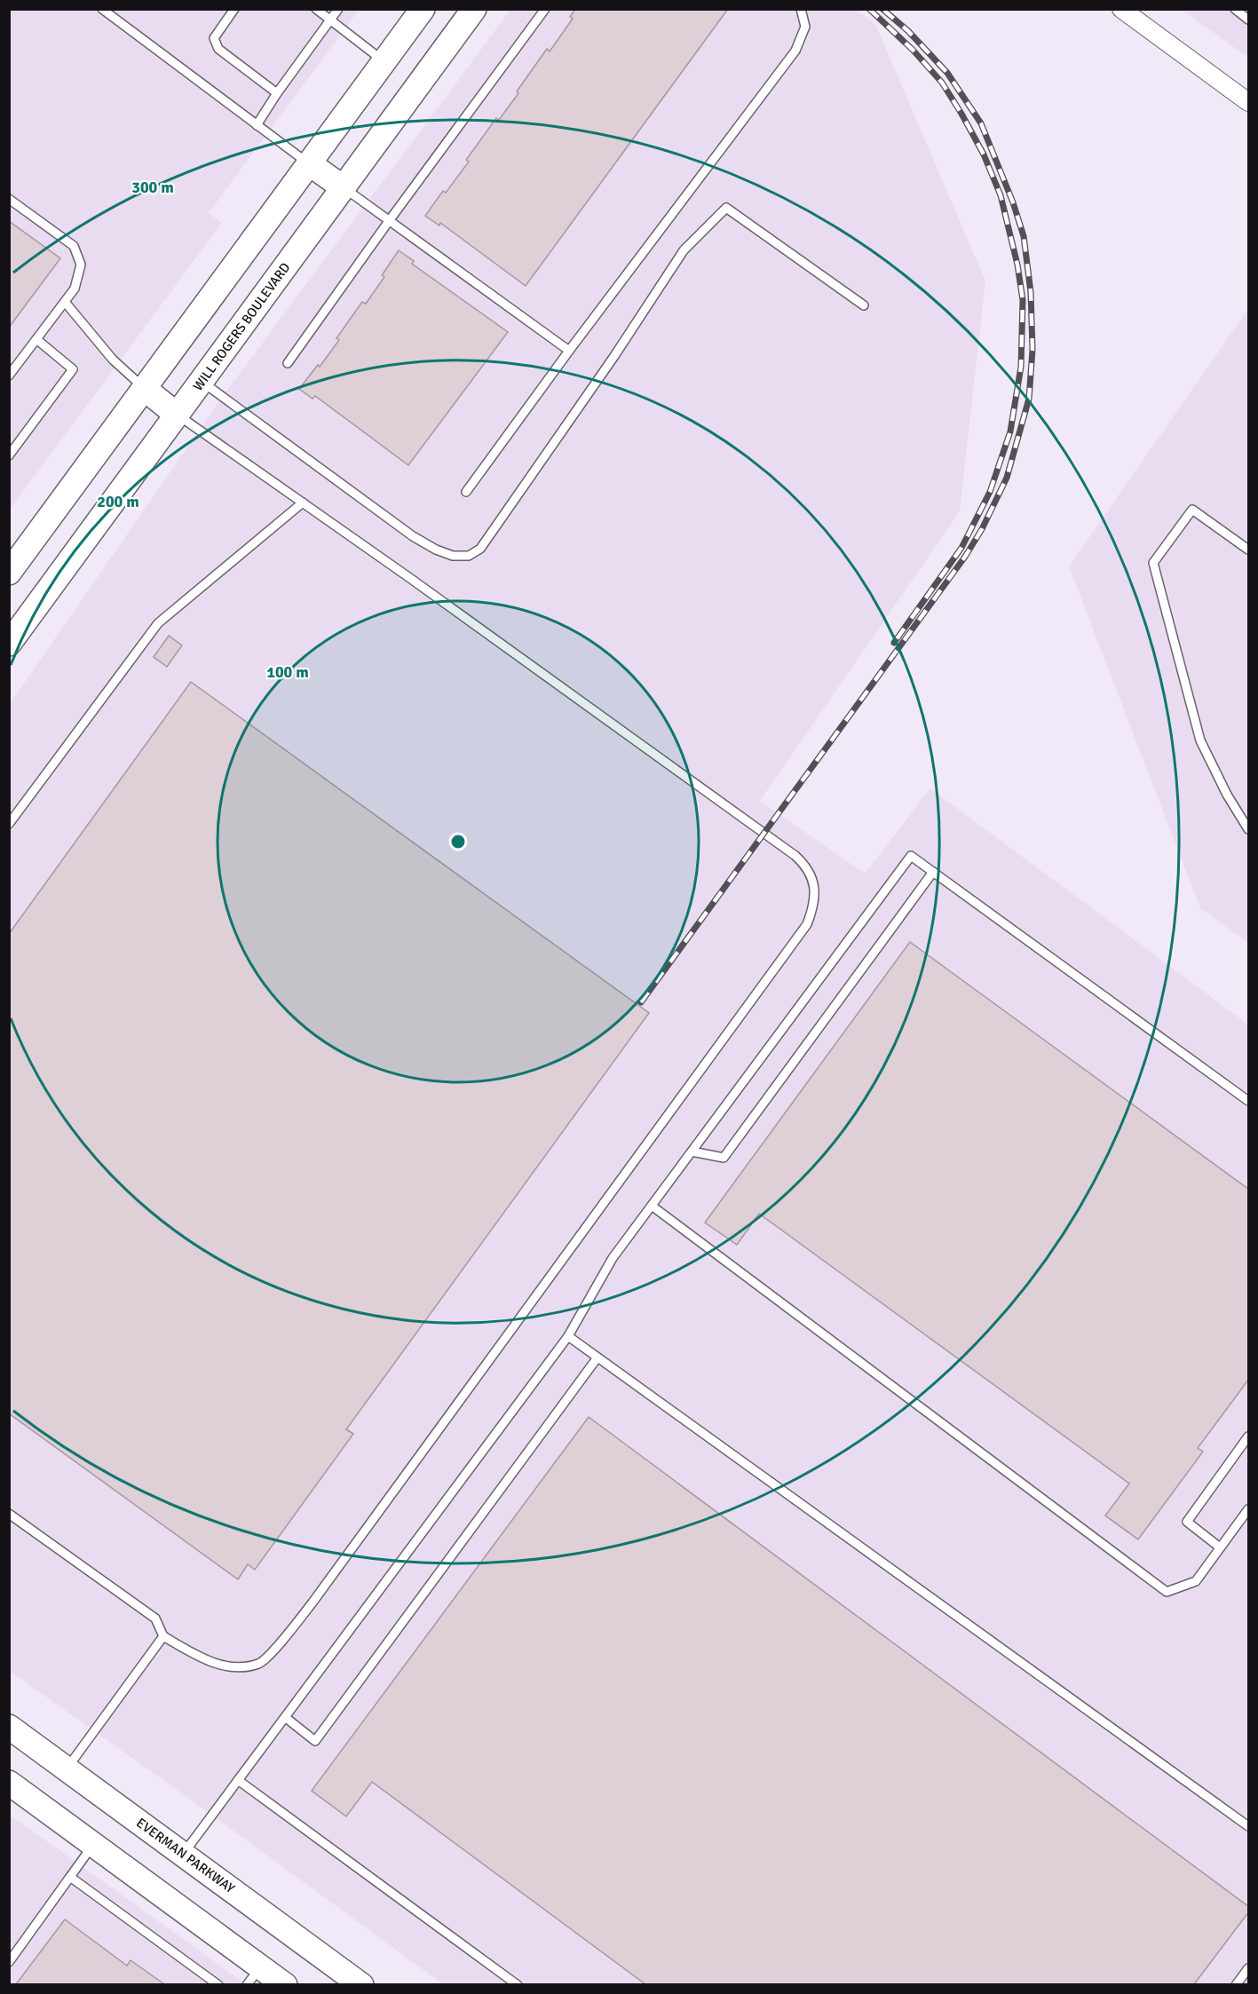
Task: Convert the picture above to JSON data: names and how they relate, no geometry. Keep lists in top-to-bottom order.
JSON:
{
  "streets": {
    "main road": ["WILL ROGERS BOULEVARD", "EVERMAN PARKWAY"]
  },
  "rings": ["300 m", "200 m", "100 m"]
}
